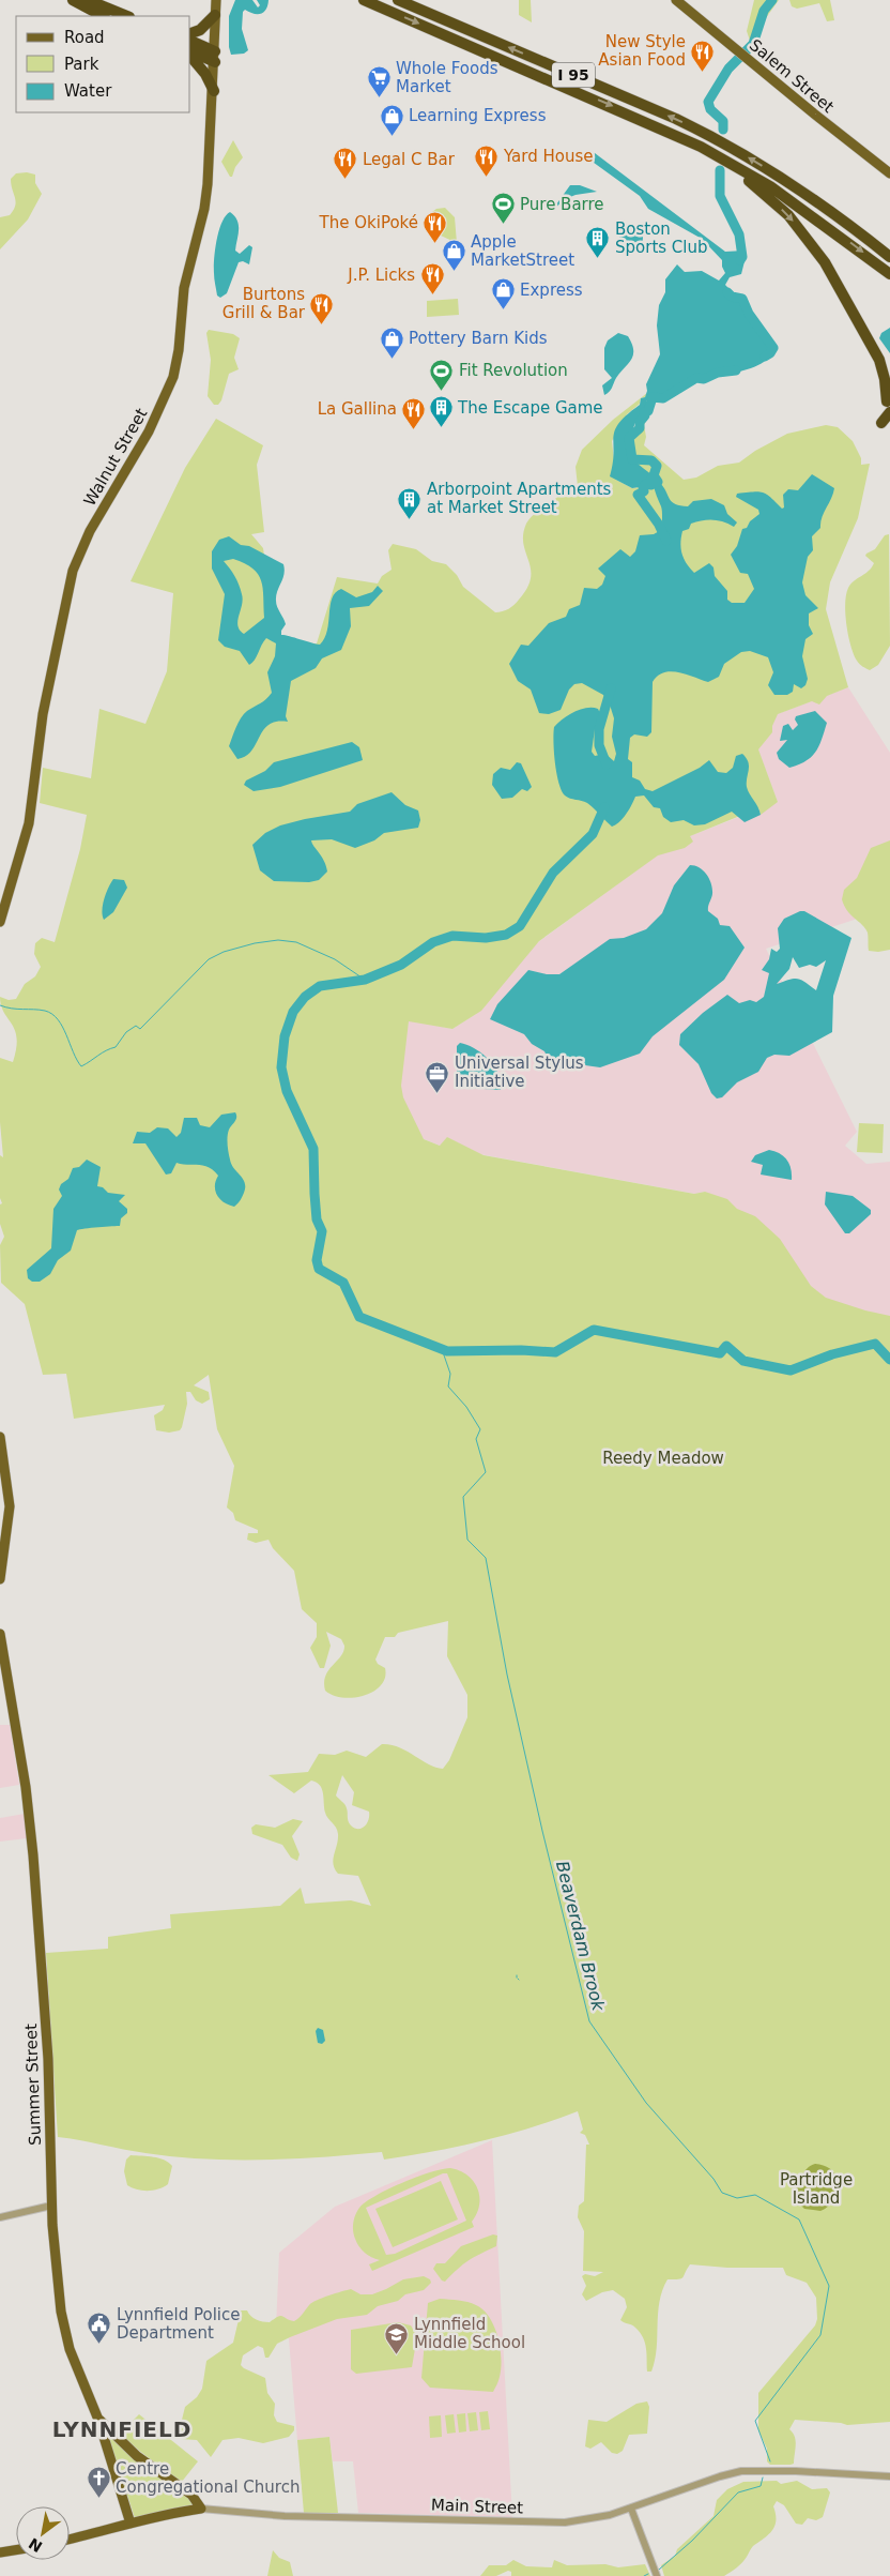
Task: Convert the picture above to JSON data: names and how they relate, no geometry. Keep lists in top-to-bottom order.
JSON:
{
  "streets": {
    "highway": ["I 95"],
    "main road": [
      "Salem Street",
      "Walnut Street",
      "Summer Street",
      "Main Street"
    ]
  },
  "crossings": [
    ["Summer Street", "Main Street"]
  ],
  "districts": ["LYNNFIELD"],
  "water": ["Beaverdam Brook"],
  "parks": ["Reedy Meadow", "Partridge Island"],
  "places": {
    "restaurant": [
      "New Style Asian Food",
      "Yard House",
      "Legal C Bar",
      "The OkiPoké",
      "J.P. Licks",
      "Burtons Grill & Bar",
      "La Gallina"
    ],
    "supermarket": ["Whole Foods Market"],
    "shop": [
      "Learning Express",
      "Apple MarketStreet",
      "Express",
      "Pottery Barn Kids"
    ],
    "sports": ["Pure Barre", "Fit Revolution"],
    "building": ["Boston Sports Club", "The Escape Game", "Arborpoint Apartments at Market Street"],
    "office": ["Universal Stylus Initiative"],
    "public building": ["Lynnfield Police Department"],
    "school or university": ["Lynnfield Middle School"],
    "church": ["Centre Congregational Church"]
  },
  "legend": ["Road", "Park", "Water"],
  "north": "bottom left"
}
